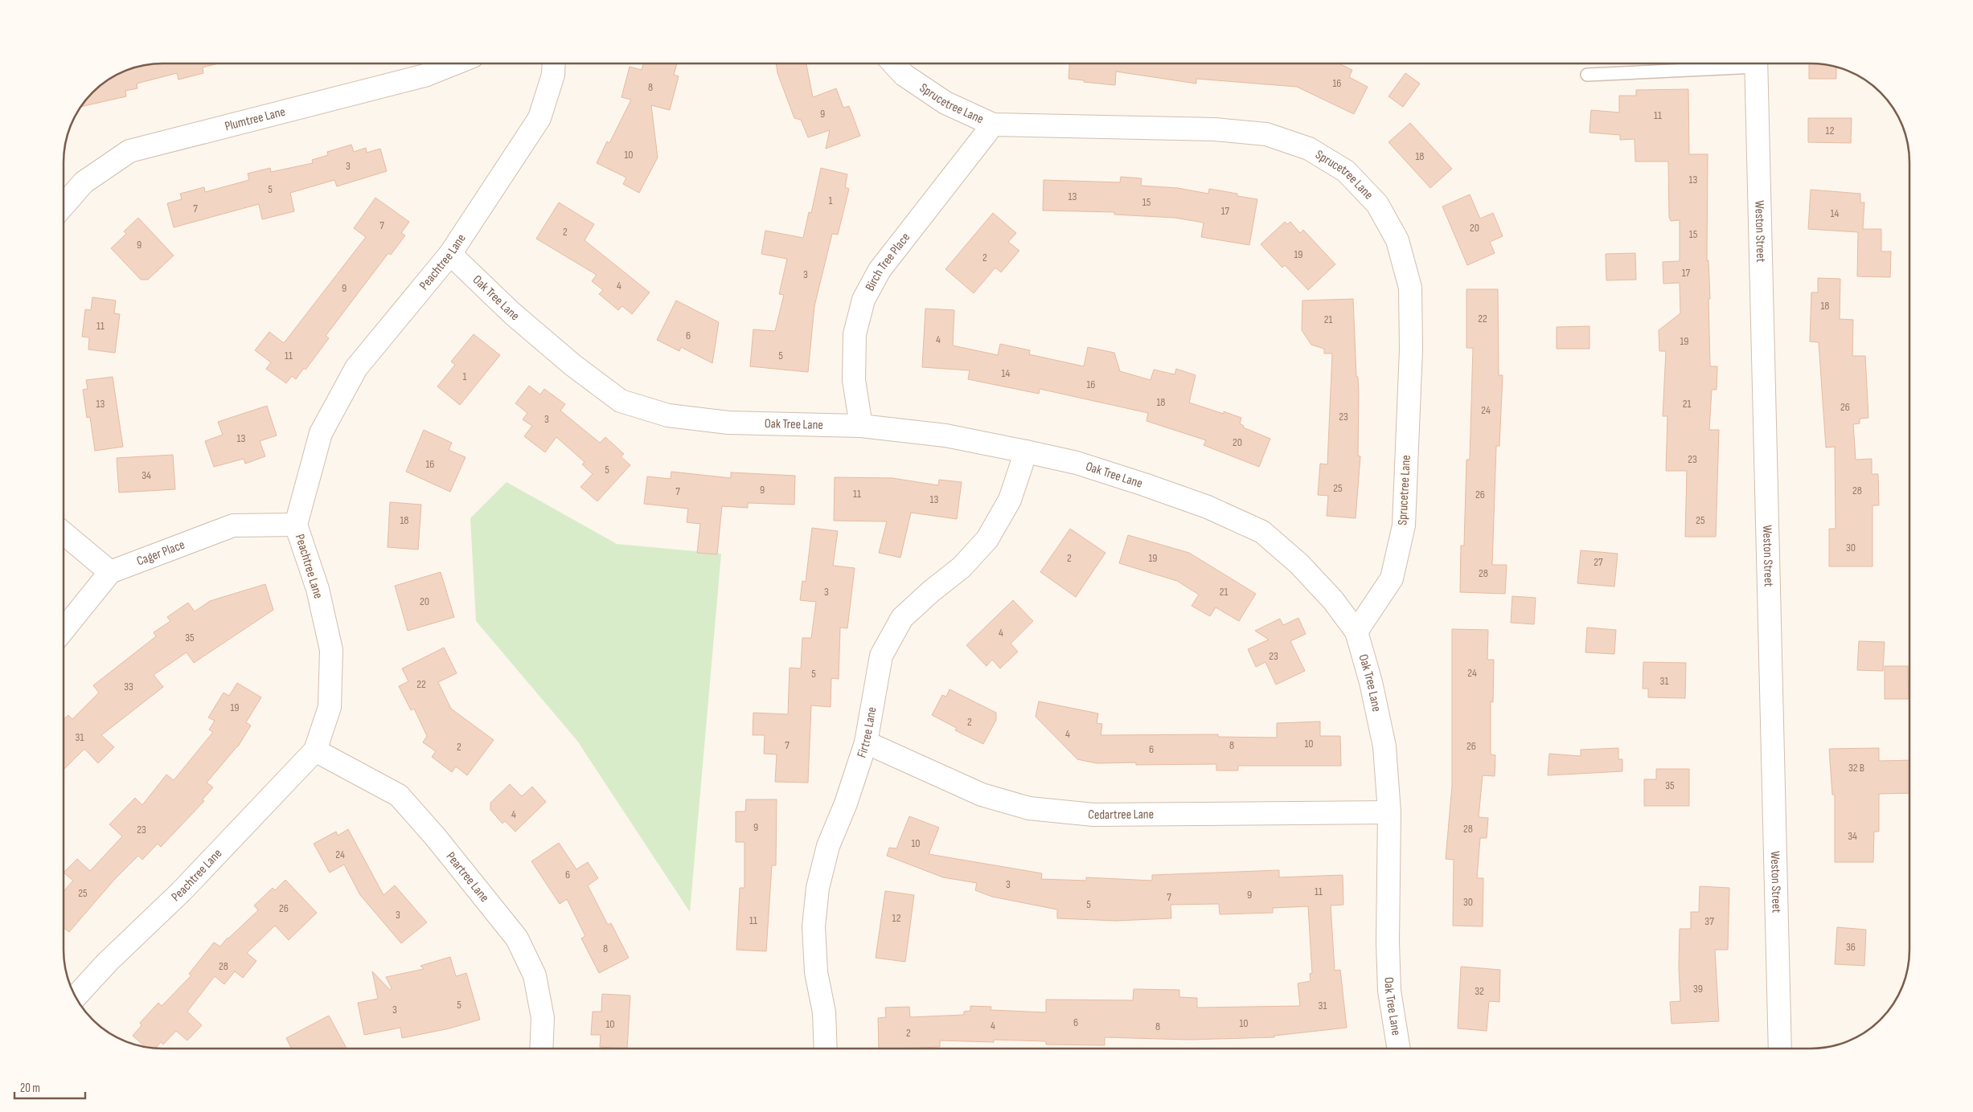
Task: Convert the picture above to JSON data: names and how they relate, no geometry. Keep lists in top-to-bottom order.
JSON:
{
  "streets": {
    "street": [
      "Sprucetree Lane",
      "Plumtree Lane",
      "Weston Street",
      "Peachtree Lane",
      "Birch Tree Place",
      "Oak Tree Lane",
      "Cager Place",
      "Firtree Lane",
      "Cedartree Lane",
      "Peartree Lane"
    ]
  },
  "crossings": [
    ["Sprucetree Lane", "Birch Tree Place"],
    ["Sprucetree Lane", "Oak Tree Lane"],
    ["Peachtree Lane", "Oak Tree Lane"],
    ["Peachtree Lane", "Cager Place"],
    ["Peachtree Lane", "Peartree Lane"],
    ["Birch Tree Place", "Oak Tree Lane"],
    ["Oak Tree Lane", "Firtree Lane"],
    ["Oak Tree Lane", "Cedartree Lane"],
    ["Firtree Lane", "Cedartree Lane"]
  ],
  "house_numbers": [
    "16",
    "8",
    "9",
    "11",
    "12",
    "10",
    "18",
    "3",
    "13",
    "5",
    "13",
    "1",
    "15",
    "7",
    "17",
    "14",
    "7",
    "20",
    "2",
    "15",
    "9",
    "19",
    "2",
    "17",
    "3",
    "4",
    "9",
    "18",
    "22",
    "21",
    "11",
    "6",
    "4",
    "19",
    "11",
    "5",
    "14",
    "1",
    "16",
    "18",
    "13",
    "21",
    "26",
    "24",
    "23",
    "3",
    "13",
    "20",
    "23",
    "16",
    "5",
    "34",
    "25",
    "9",
    "28",
    "7",
    "11",
    "26",
    "13",
    "18",
    "25",
    "30",
    "2",
    "19",
    "27",
    "28",
    "3",
    "21",
    "20",
    "4",
    "35",
    "23",
    "24",
    "5",
    "31",
    "22",
    "33",
    "19",
    "2",
    "4",
    "31",
    "10",
    "7",
    "8",
    "26",
    "2",
    "6",
    "32 B",
    "35",
    "4",
    "9",
    "28",
    "23",
    "34",
    "10",
    "24",
    "6",
    "3",
    "11",
    "25",
    "9",
    "7",
    "30",
    "5",
    "26",
    "3",
    "12",
    "11",
    "37",
    "36",
    "8",
    "28",
    "39",
    "32",
    "5",
    "31",
    "3",
    "6",
    "10",
    "10",
    "4",
    "8",
    "2"
  ],
  "scale_bar": "20 m"
}
